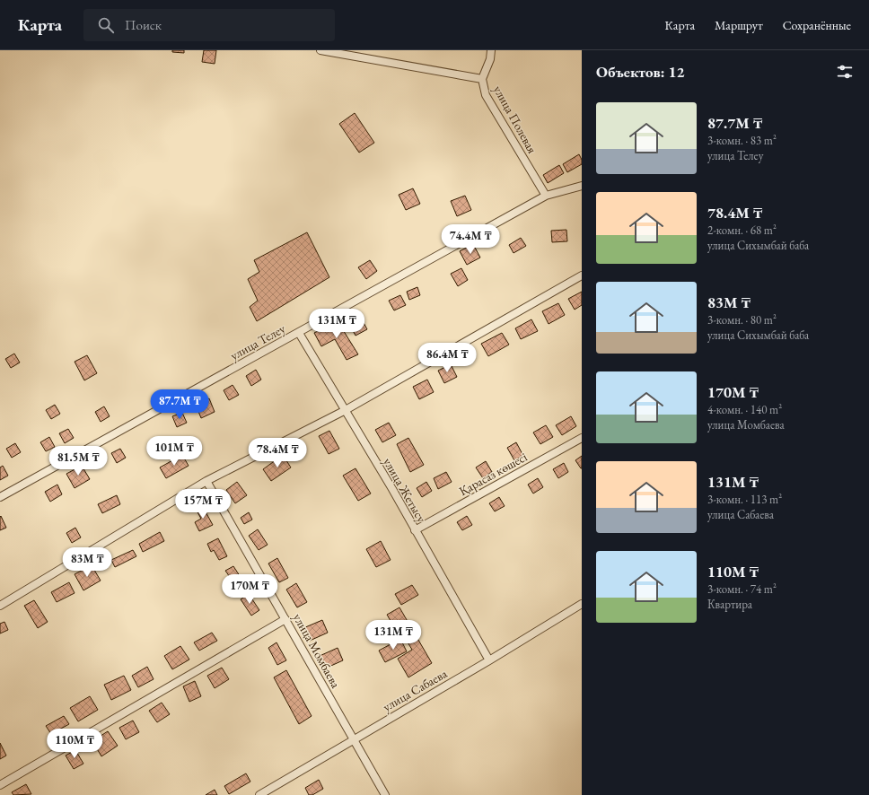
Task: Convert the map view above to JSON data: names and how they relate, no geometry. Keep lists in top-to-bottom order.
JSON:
{
  "streets": {
    "street": [
      "улица Полевая",
      "улица Телеу",
      "Қарасаз көшесі",
      "улица Жетысу",
      "улица Момбаева",
      "улица Сабаева"
    ]
  },
  "crossings": [
    ["улица Полевая", "улица Телеу"],
    ["улица Телеу", "улица Жетысу"],
    ["Қарасаз көшесі", "улица Жетысу"],
    ["улица Жетысу", "улица Сабаева"],
    ["улица Момбаева", "улица Сабаева"]
  ],
  "page": {
    "header": "Карта",
    "search": "Поиск",
    "nav": ["Карта", "Маршрут", "Сохранённые"],
    "heading": "Объектов: 12",
    "list": [
      {
        "name": "87.7M ₸",
        "note": "3-комн. · 83 m² · улица Телеу"
      },
      {
        "name": "78.4M ₸",
        "note": "2-комн. · 68 m² · улица Сихымбай баба"
      },
      {
        "name": "83M ₸",
        "note": "3-комн. · 80 m² · улица Сихымбай баба"
      },
      {
        "name": "170M ₸",
        "note": "4-комн. · 140 m² · улица Момбаева"
      },
      {
        "name": "131M ₸",
        "note": "3-комн. · 113 m² · улица Сабаева"
      },
      {
        "name": "110M ₸",
        "note": "3-комн. · 74 m² · Квартира"
      }
    ],
    "price": [
      "74.4M ₸",
      "131M ₸",
      "86.4M ₸",
      "87.7M ₸",
      "101M ₸",
      "78.4M ₸",
      "81.5M ₸",
      "157M ₸",
      "83M ₸",
      "170M ₸",
      "131M ₸",
      "110M ₸"
    ]
  }
}
